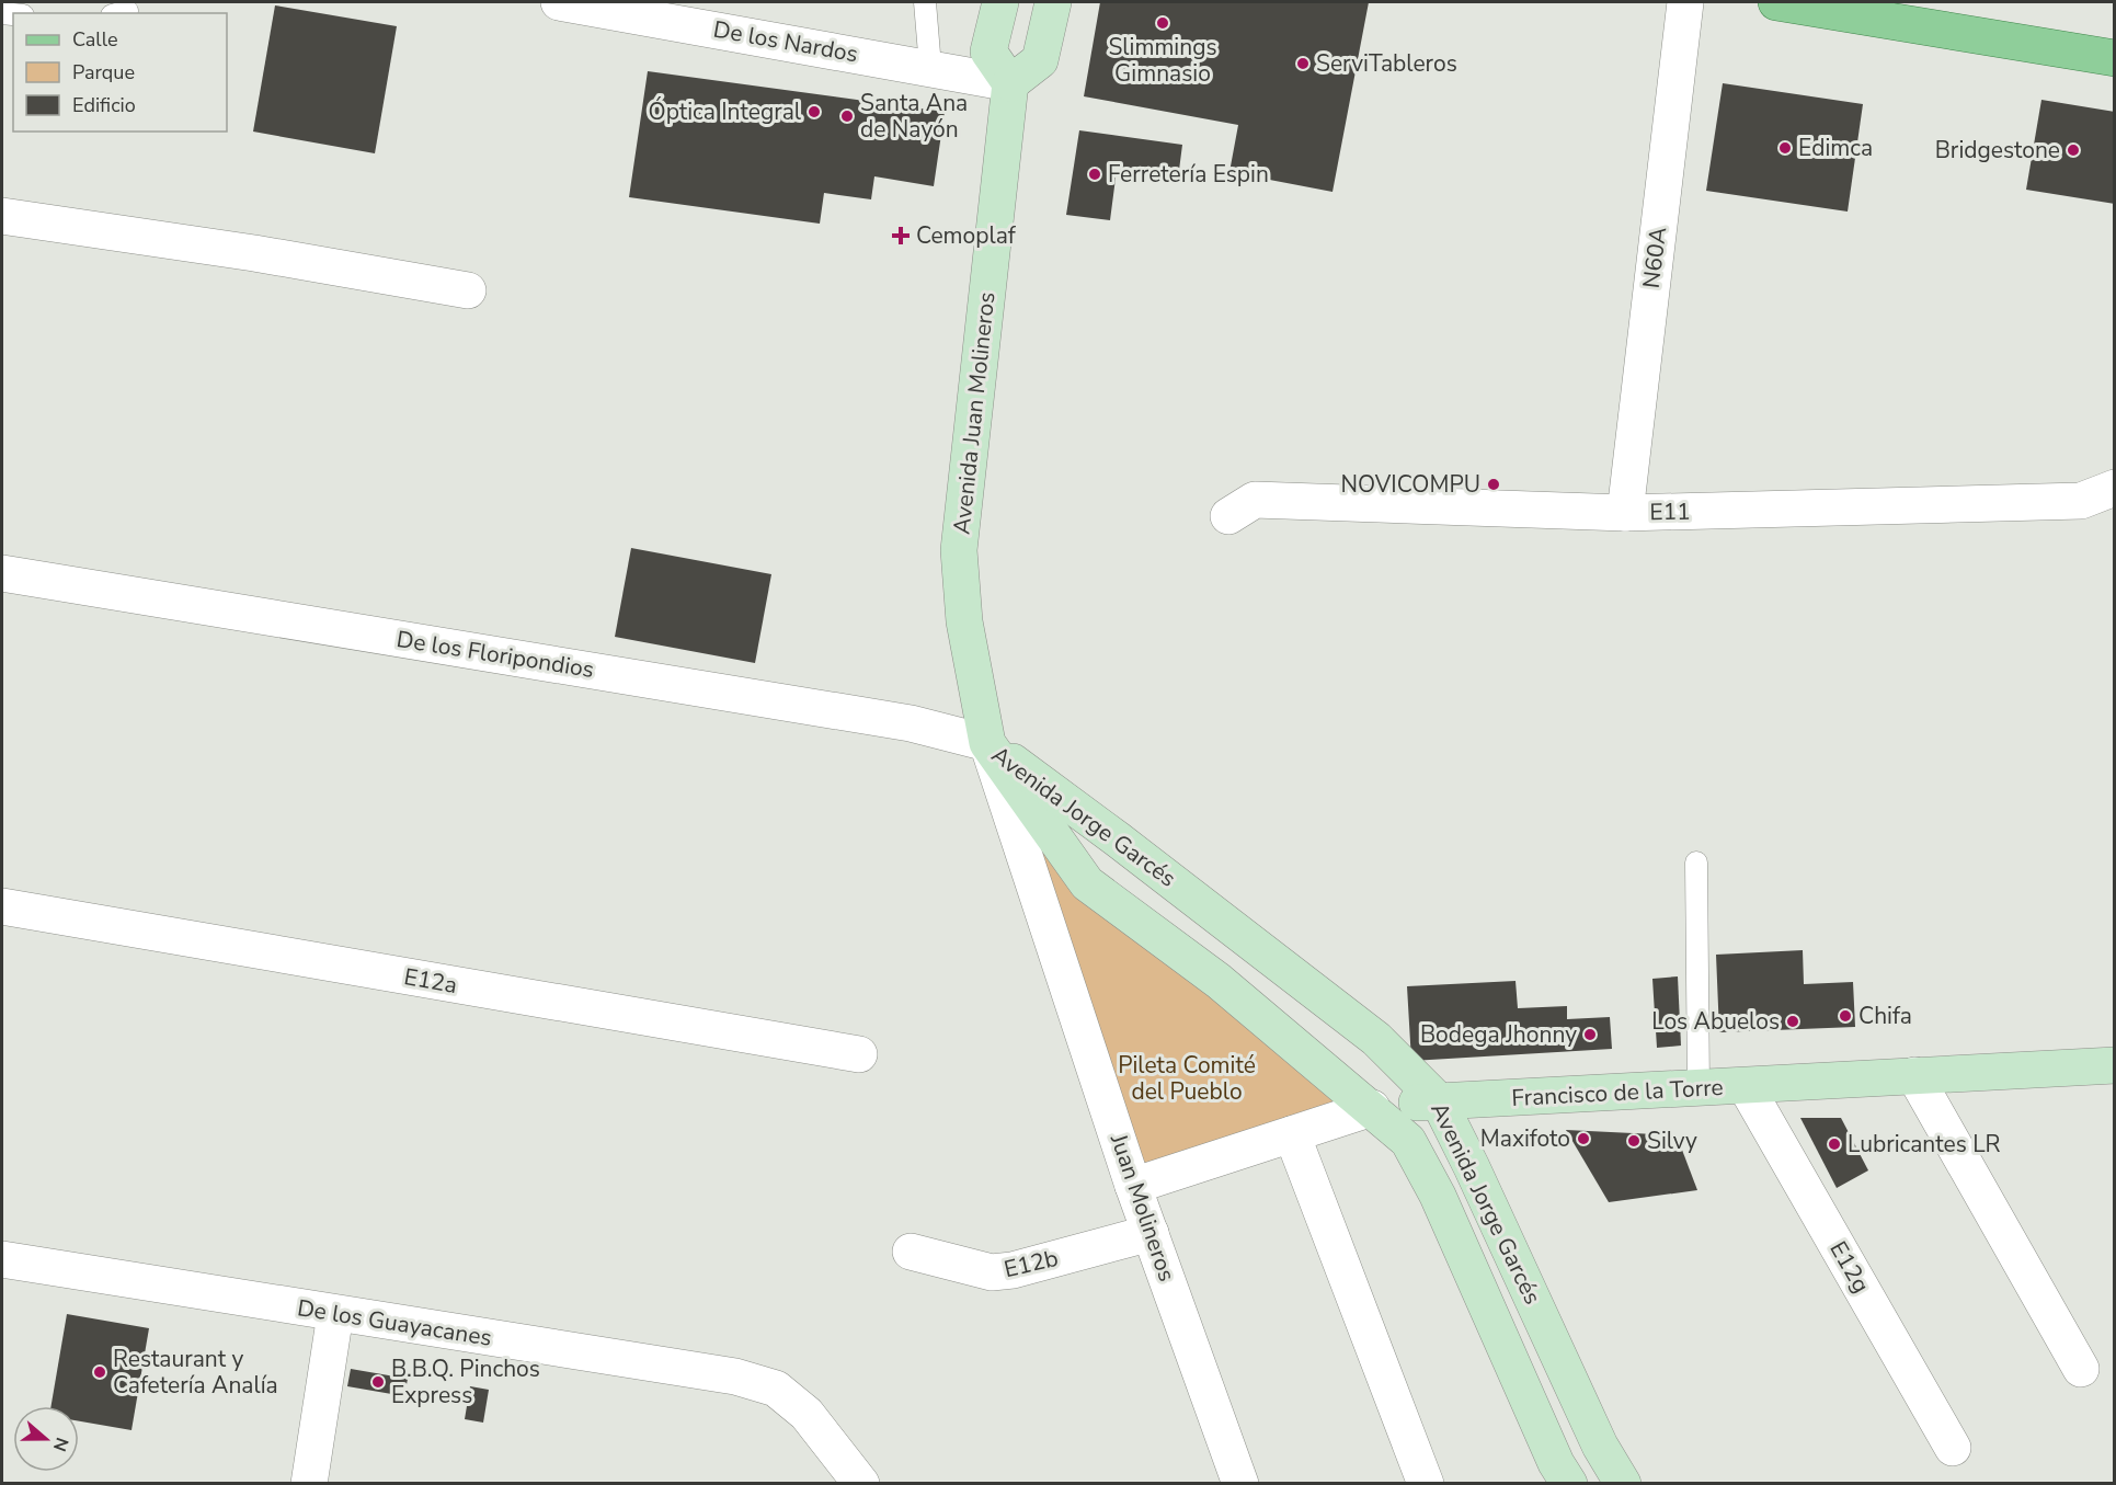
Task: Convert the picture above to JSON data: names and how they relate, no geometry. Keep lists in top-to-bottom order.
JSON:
{
  "streets": {
    "street": [
      "De los Nardos",
      "N60A",
      "Avenida Juan Molineros",
      "E11",
      "De los Floripondios",
      "Avenida Jorge Garcés",
      "E12a",
      "Francisco de la Torre",
      "Juan Molineros",
      "E12b",
      "E12g",
      "De los Guayacanes"
    ]
  },
  "crossings": [
    ["De los Nardos", "Avenida Juan Molineros"],
    ["N60A", "E11"],
    ["Avenida Juan Molineros", "De los Floripondios"],
    ["Avenida Juan Molineros", "Avenida Jorge Garcés"],
    ["Avenida Juan Molineros", "Juan Molineros"],
    ["De los Floripondios", "Avenida Jorge Garcés"],
    ["De los Floripondios", "Juan Molineros"],
    ["Avenida Jorge Garcés", "Francisco de la Torre"],
    ["Avenida Jorge Garcés", "Juan Molineros"],
    ["Francisco de la Torre", "Juan Molineros"],
    ["Francisco de la Torre", "E12g"],
    ["Juan Molineros", "E12b"]
  ],
  "parks": ["Pileta Comité del Pueblo"],
  "places": {
    "other": [
      "Slimmings Gimnasio",
      "ServiTableros",
      "Óptica Integral",
      "Santa Ana de Nayón",
      "Edimca",
      "Bridgestone",
      "Ferretería Espin",
      "NOVICOMPU",
      "Chifa",
      "Los Abuelos",
      "Bodega Jhonny",
      "Maxifoto",
      "Silvy",
      "Lubricantes LR",
      "Restaurant y Cafetería Analía",
      "B.B.Q. Pinchos Express"
    ],
    "health": ["Cemoplaf"]
  },
  "legend": ["Calle", "Parque", "Edificio"],
  "north": "right"
}
